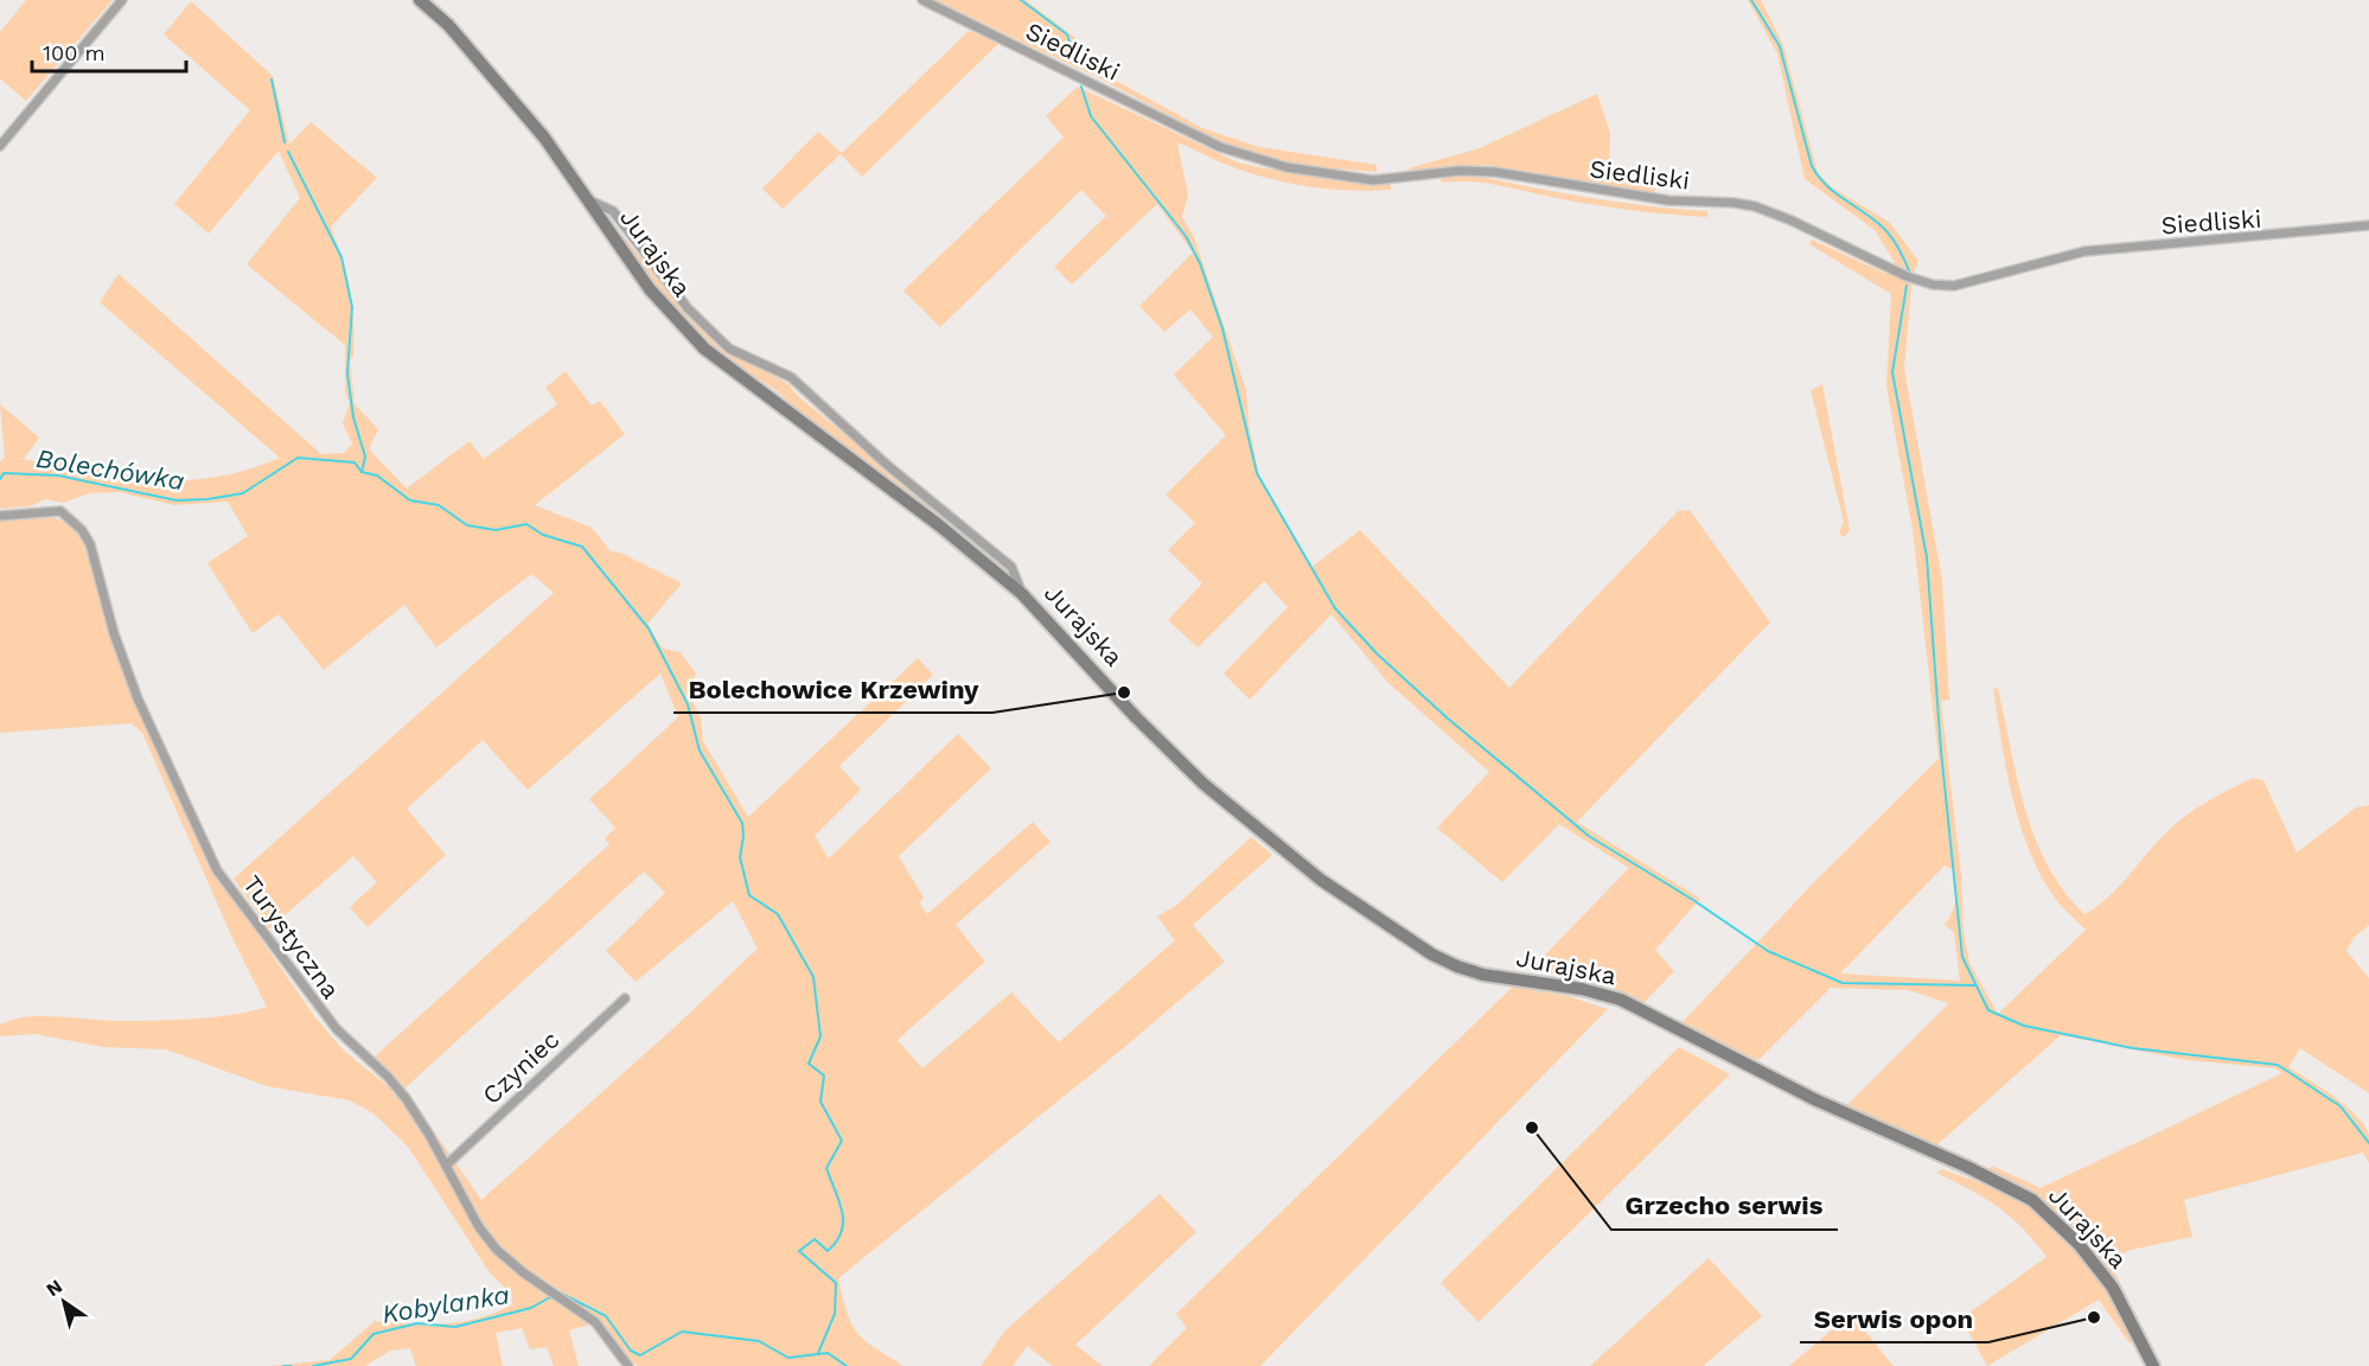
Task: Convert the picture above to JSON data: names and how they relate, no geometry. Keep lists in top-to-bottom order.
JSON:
{
  "streets": {
    "street": [
      "Siedliski",
      "Jurajska",
      "Turystyczna",
      "Czyniec"
    ]
  },
  "crossings": [
    ["Turystyczna", "Czyniec"]
  ],
  "water": ["Bolechówka", "Kobylanka"],
  "places": ["Bolechowice Krzewiny", "Grzecho serwis", "Serwis opon"],
  "scale_bar": "100 m",
  "north": "top left"
}
